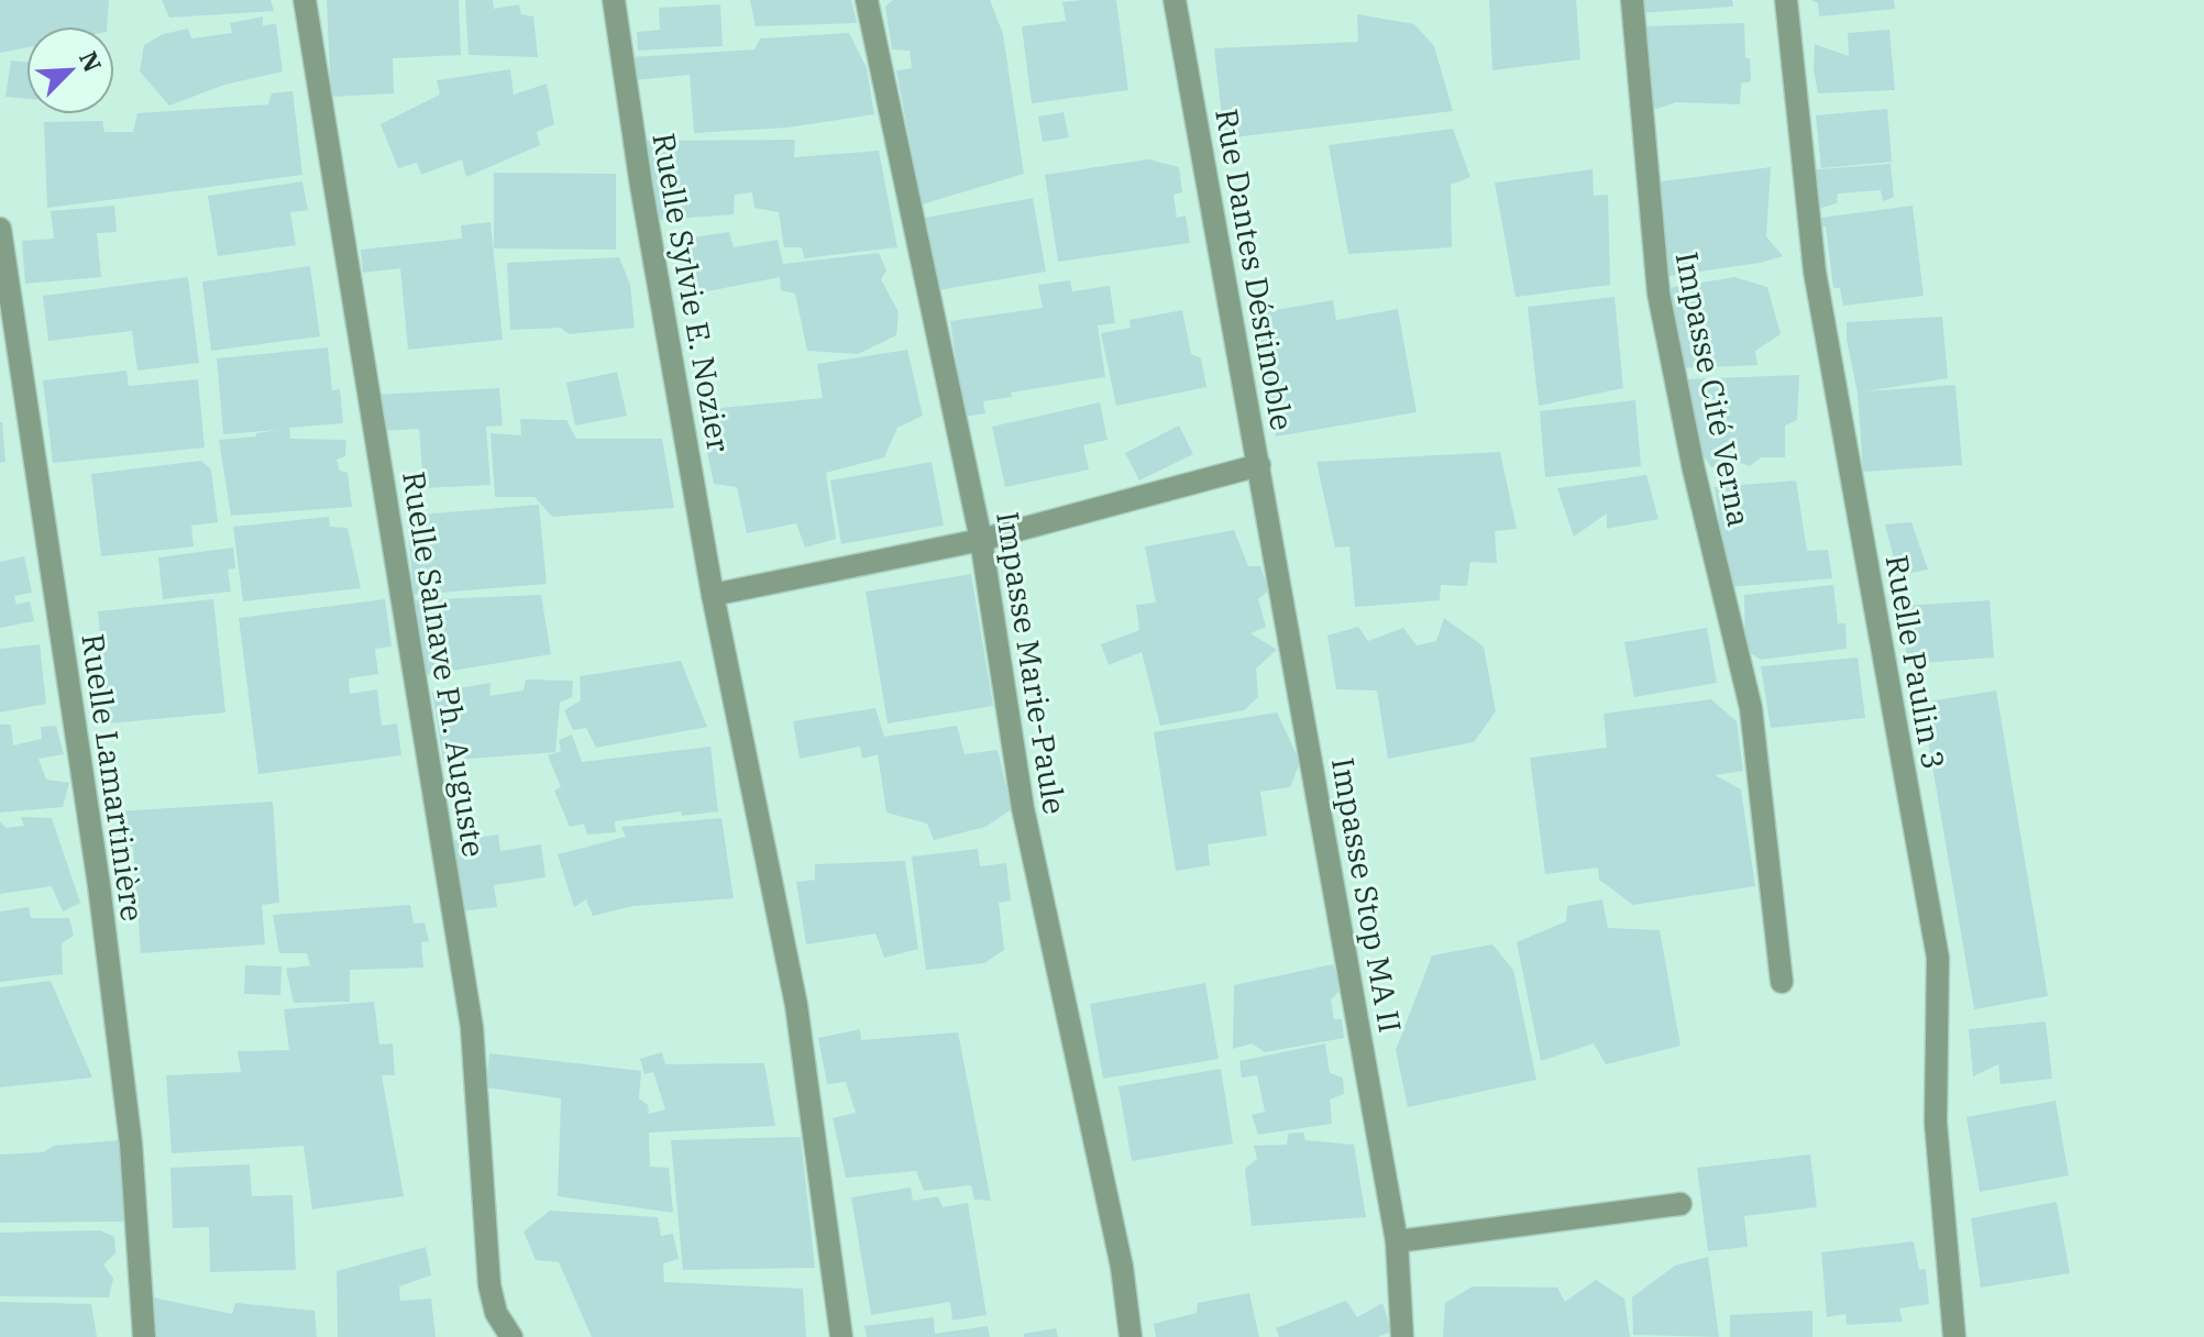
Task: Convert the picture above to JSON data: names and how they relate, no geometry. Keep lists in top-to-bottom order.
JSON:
{
  "streets": {
    "street": [
      "Rue Dantes Déstinoble",
      "Ruelle Sylvie E. Nozier",
      "Impasse Cité Verna",
      "Ruelle Paulin 3",
      "Impasse Marie-Paule",
      "Ruelle Salnave Ph. Auguste",
      "Ruelle Lamartinière",
      "Impasse Stop MA II"
    ]
  },
  "crossings": [
    ["Rue Dantes Déstinoble", "Ruelle Sylvie E. Nozier"],
    ["Rue Dantes Déstinoble", "Impasse Marie-Paule"],
    ["Rue Dantes Déstinoble", "Impasse Stop MA II"]
  ],
  "north": "top right"
}
